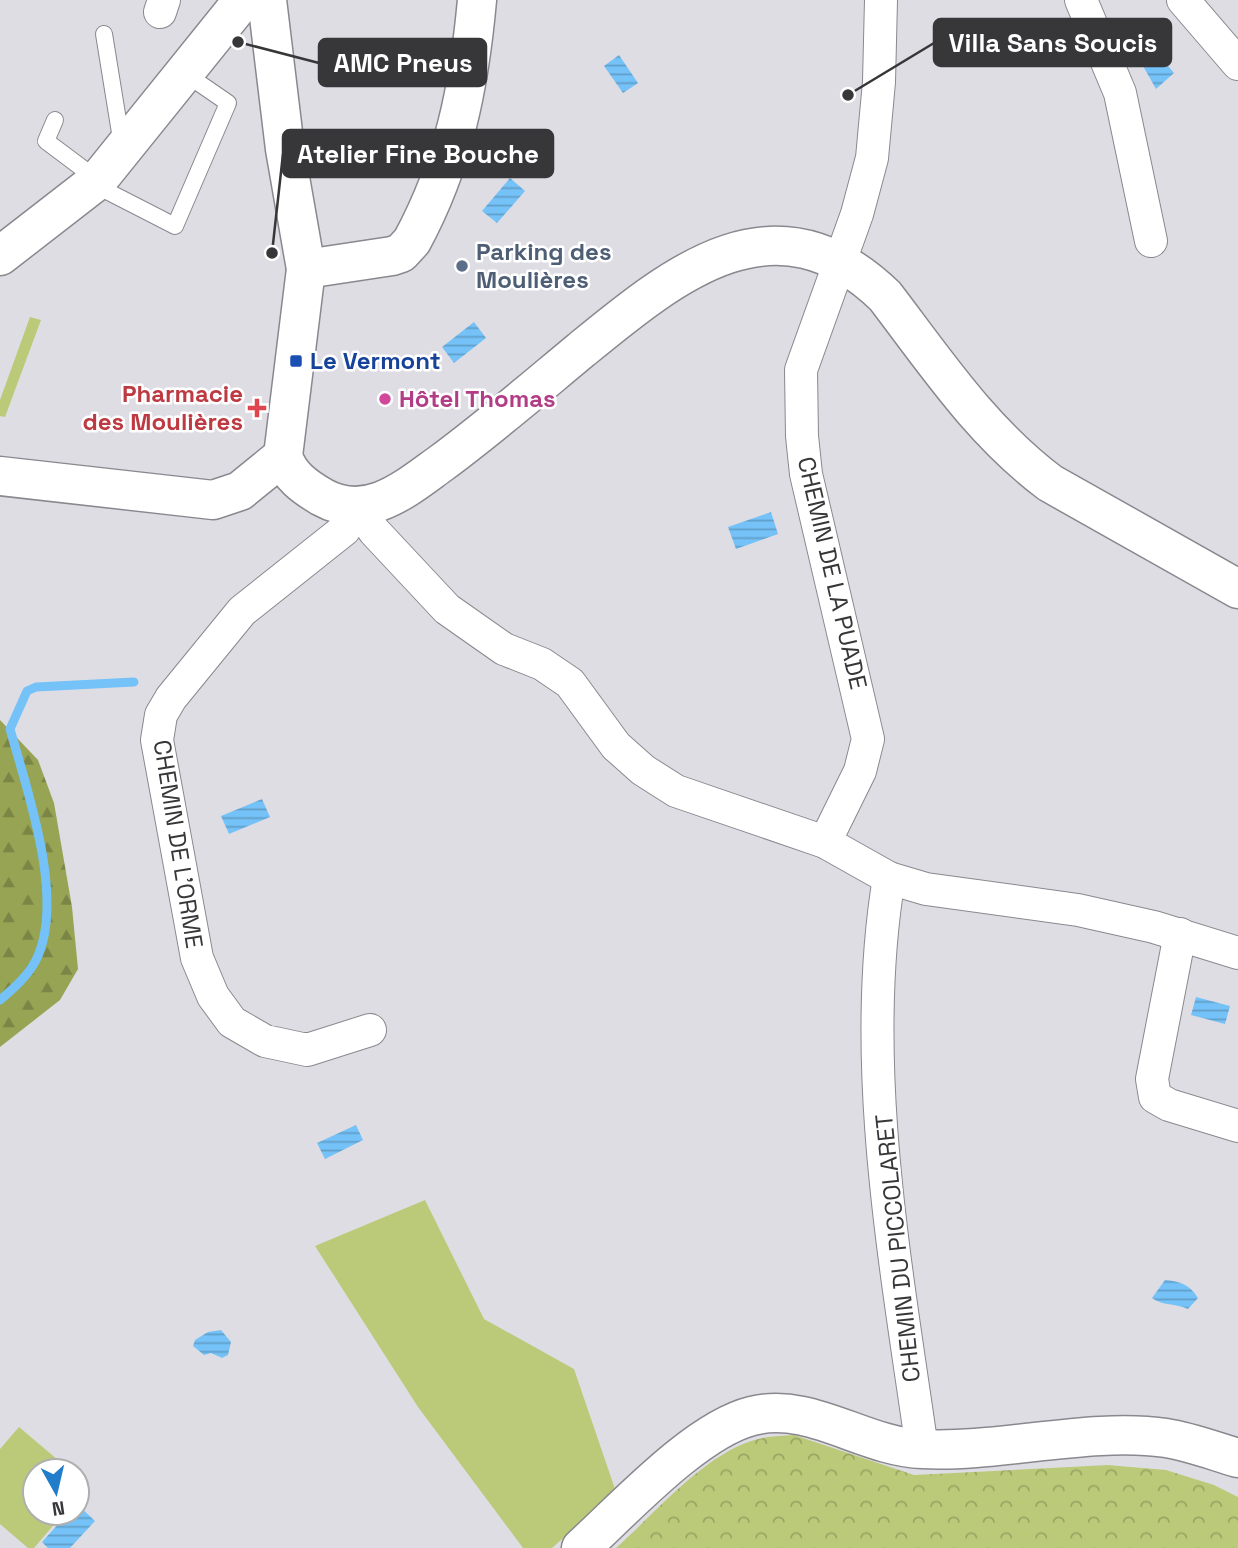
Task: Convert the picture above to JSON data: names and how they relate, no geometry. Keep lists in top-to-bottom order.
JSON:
{
  "streets": {
    "street": ["CHEMIN DE LA PUADE", "CHEMIN DE L'ORME", "CHEMIN DU PICCOLARET"]
  },
  "places": {
    "other": [
      "AMC Pneus",
      "Villa Sans Soucis",
      "Atelier Fine Bouche",
      "Parking des Moulières",
      "Hôtel Thomas"
    ],
    "transit": ["Le Vermont"],
    "health": ["Pharmacie des Moulières"]
  },
  "north": "bottom"
}
